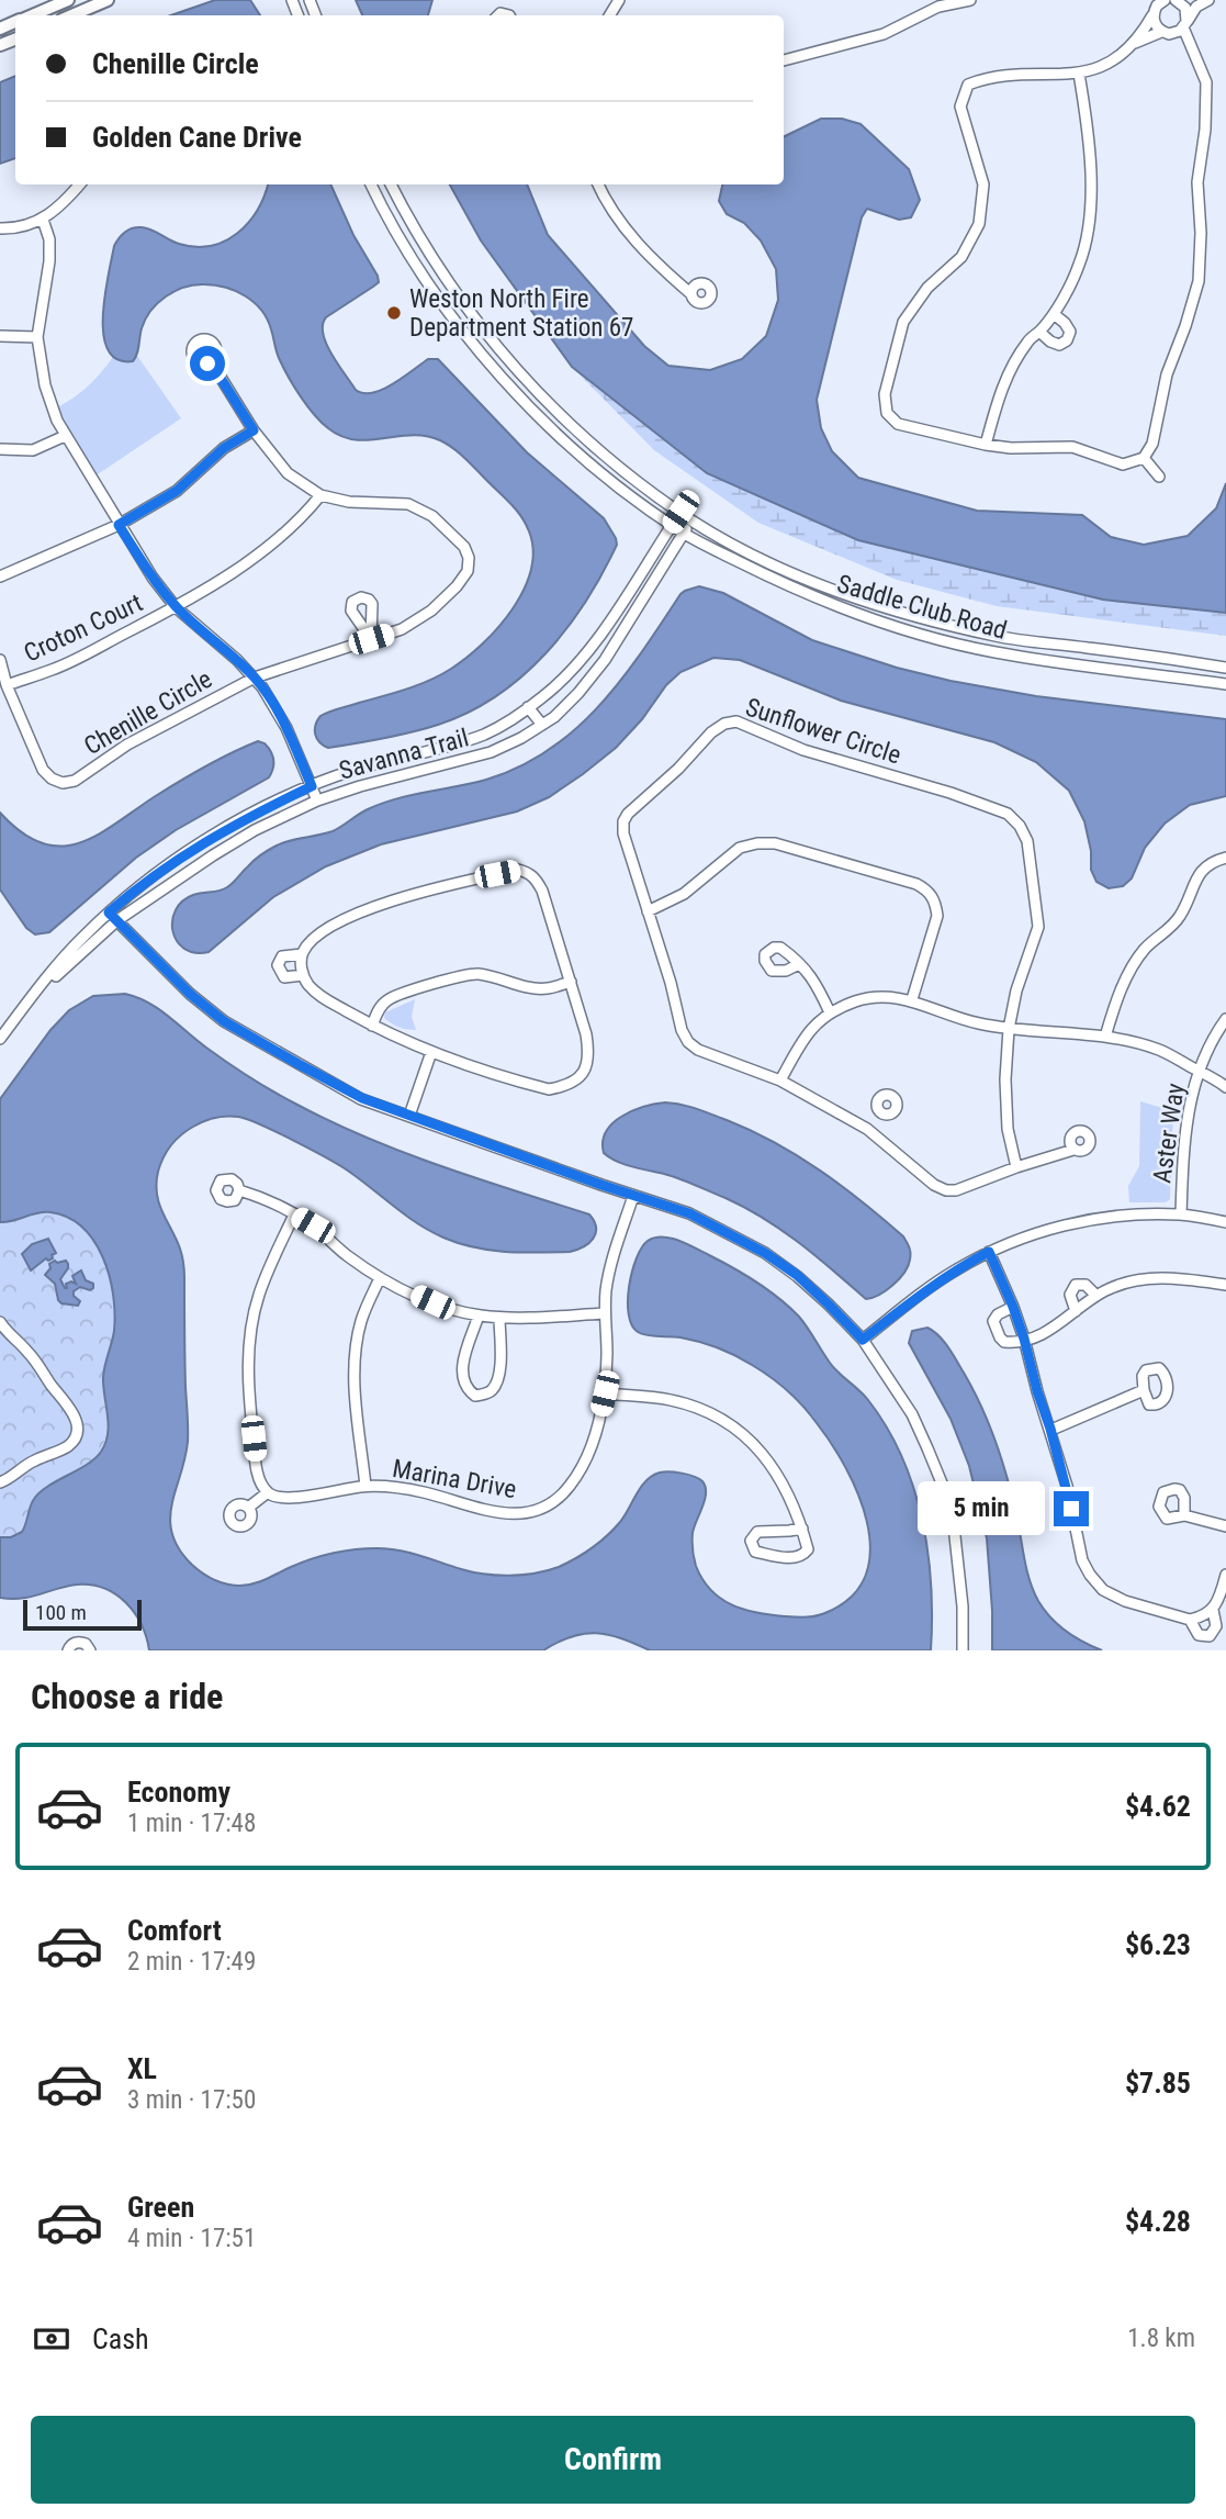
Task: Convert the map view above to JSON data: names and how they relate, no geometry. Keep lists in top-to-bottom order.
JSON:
{
  "streets": {
    "street": [
      "Saddle Club Road",
      "Croton Court",
      "Chenille Circle",
      "Sunflower Circle",
      "Savanna Trail",
      "Aster Way",
      "Marina Drive"
    ]
  },
  "crossings": [
    ["Saddle Club Road", "Savanna Trail"],
    ["Croton Court", "Chenille Circle"]
  ],
  "places": ["Weston North Fire Department Station 67"],
  "scale_bar": "100 m",
  "page": {
    "banner": ["Chenille Circle", "Golden Cane Drive"],
    "bubble": "5 min",
    "scale": "100 m",
    "heading": "Choose a ride",
    "list": [
      {
        "name": "Economy",
        "note": "1 min · 17:48",
        "value": "$4.62"
      },
      {
        "name": "Comfort",
        "note": "2 min · 17:49",
        "value": "$6.23"
      },
      {
        "name": "XL",
        "note": "3 min · 17:50",
        "value": "$7.85"
      },
      {
        "name": "Green",
        "note": "4 min · 17:51",
        "value": "$4.28"
      }
    ],
    "pay": ["Cash", "1.8 km"],
    "buttons": "Confirm"
  }
}
